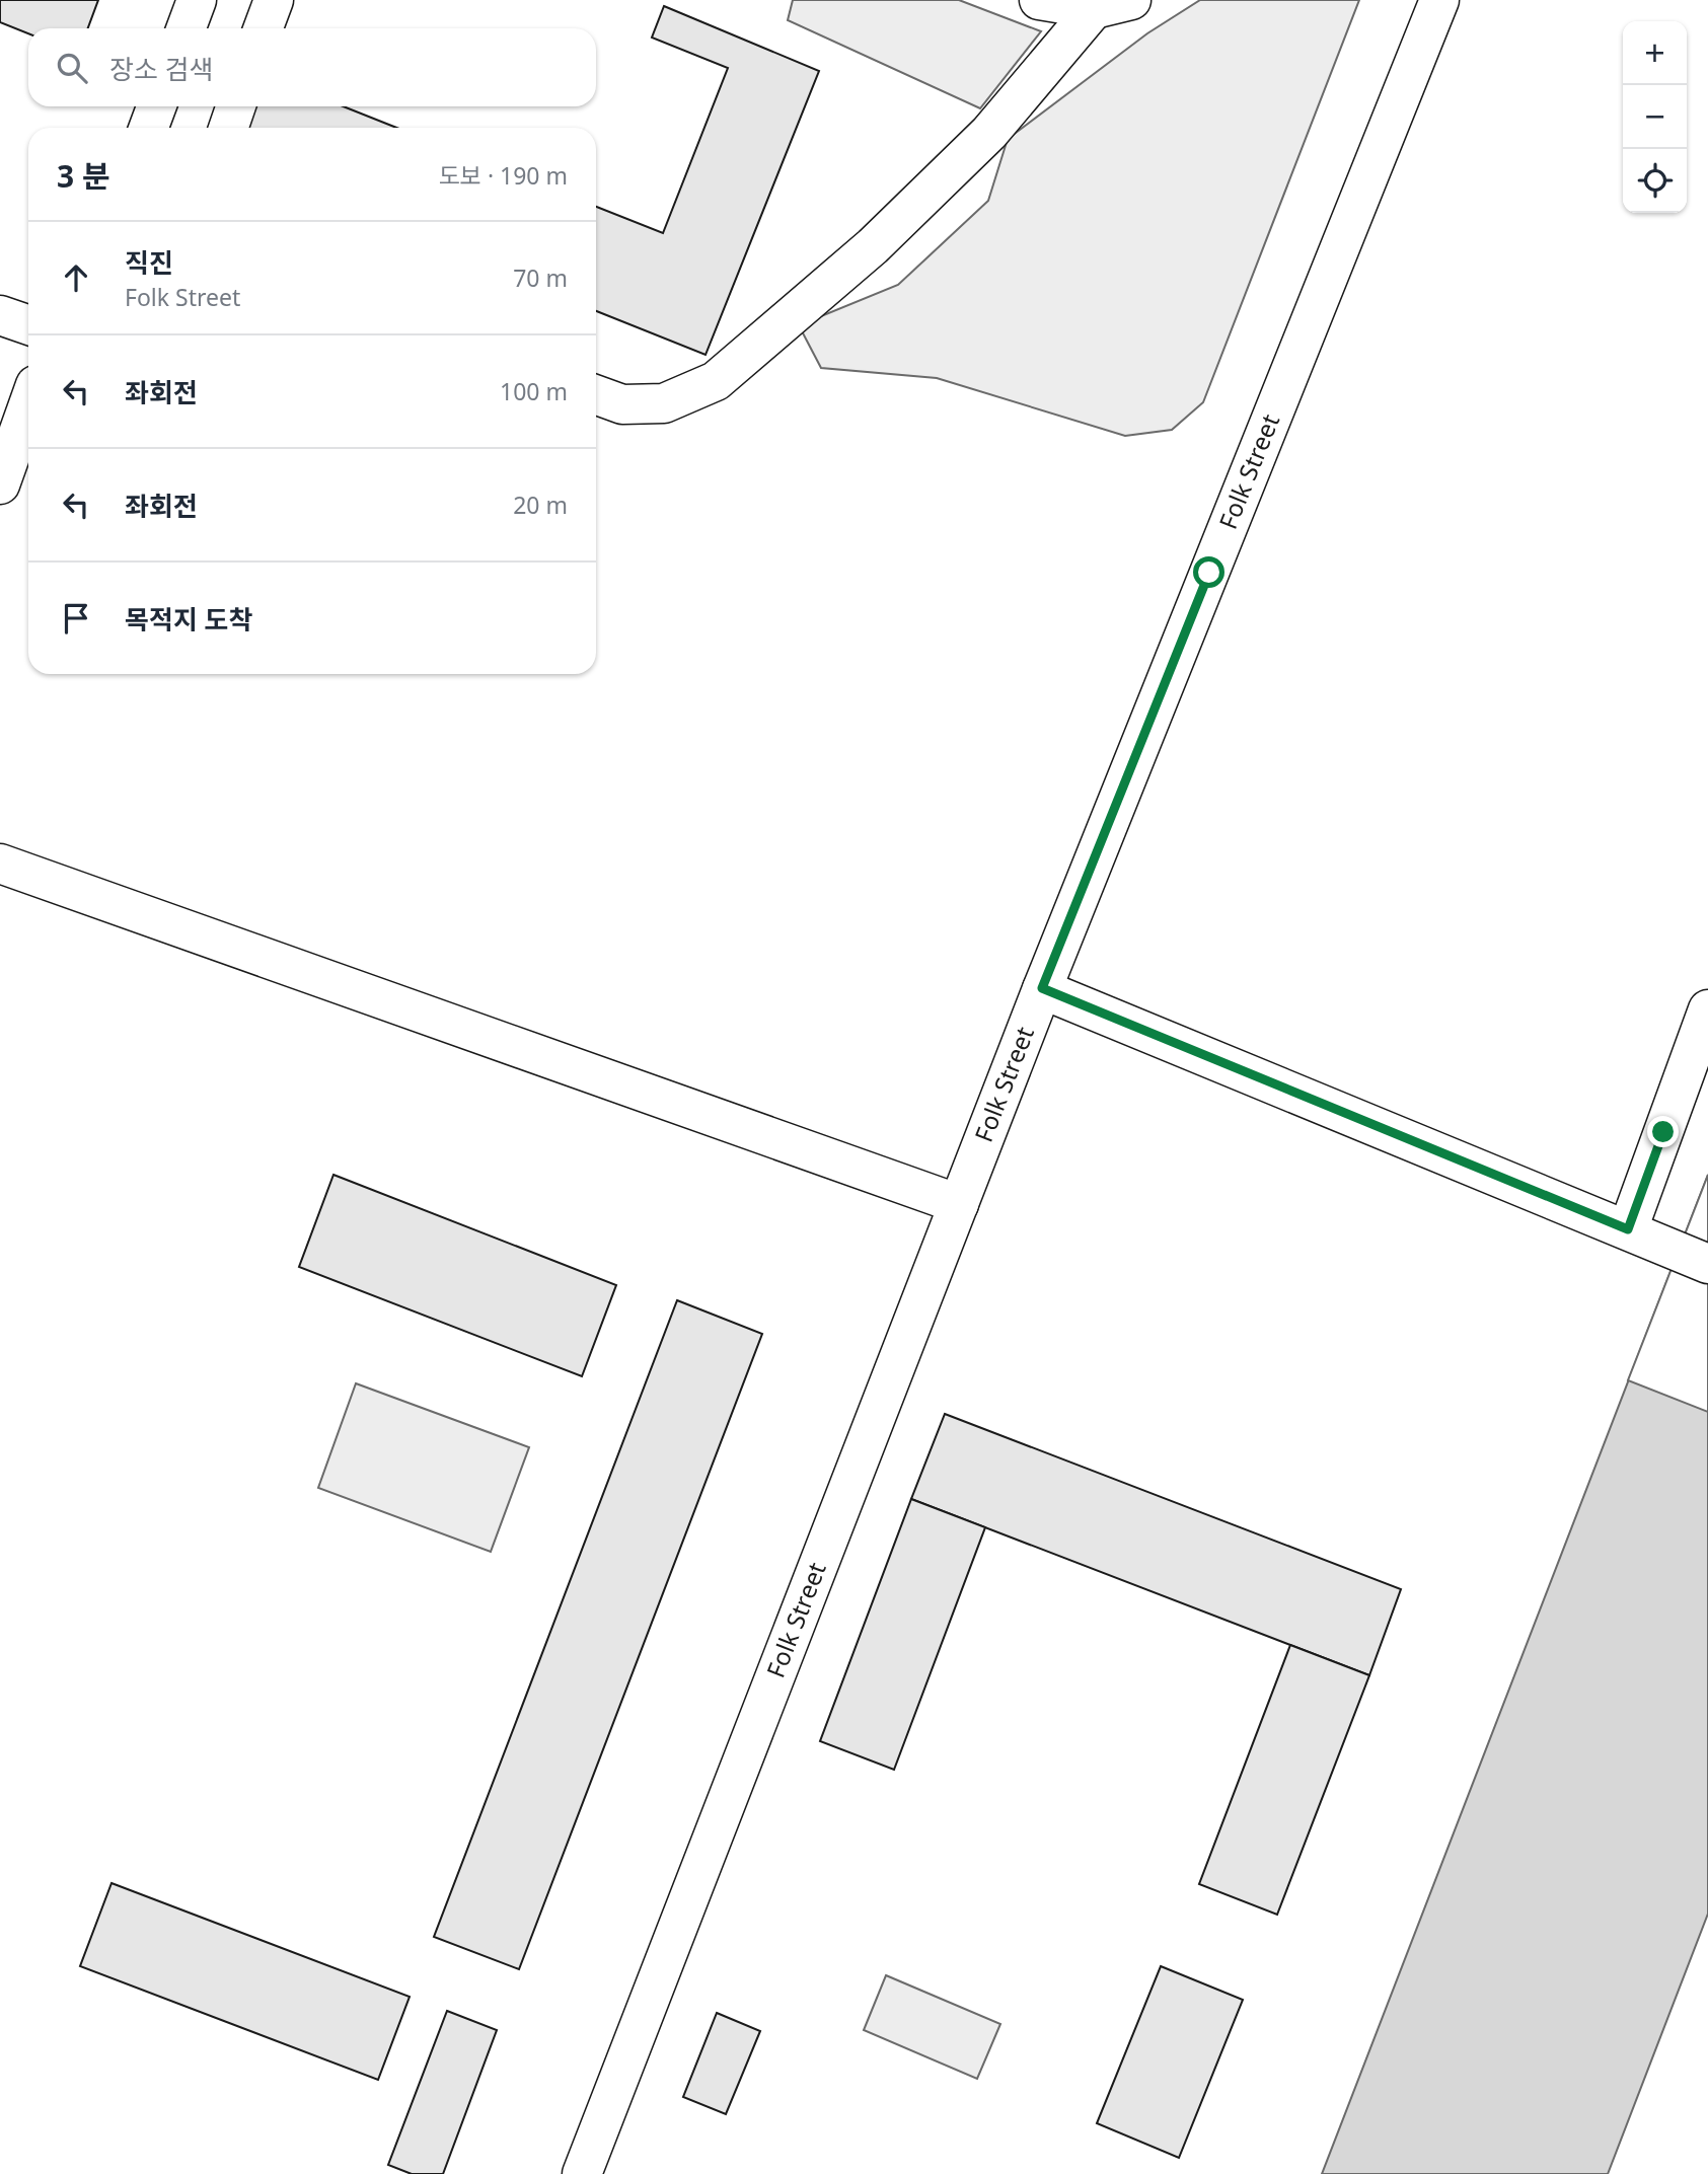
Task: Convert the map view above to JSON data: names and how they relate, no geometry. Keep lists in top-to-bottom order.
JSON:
{
  "streets": {
    "street": ["Folk Street"]
  },
  "page": {
    "map_buttons": ["+", "−"],
    "search": "장소 검색",
    "heading": ["3 분", "도보 · 190 m"],
    "list": [
      ["직진", "Folk Street", "70 m"],
      ["좌회전", "100 m"],
      ["좌회전", "20 m"],
      "목적지 도착"
    ]
  }
}
